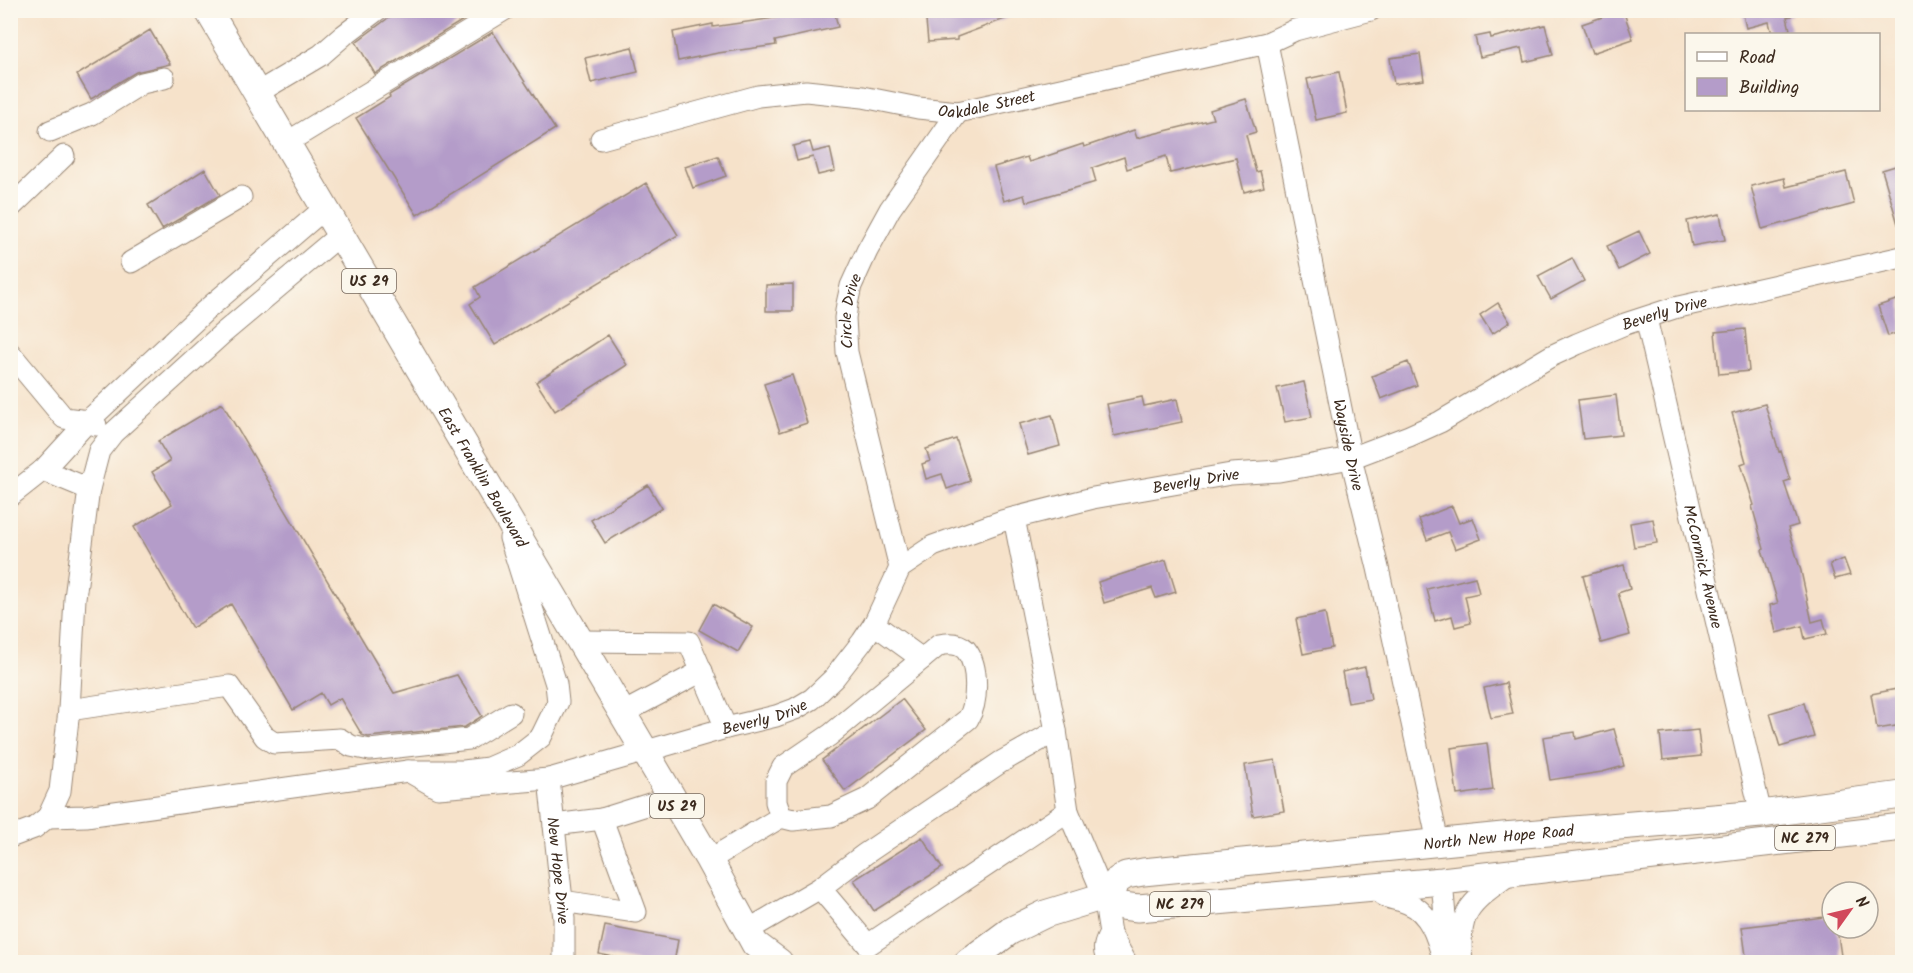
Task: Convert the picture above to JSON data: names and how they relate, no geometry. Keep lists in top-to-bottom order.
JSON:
{
  "streets": {
    "main road": [
      "US 29",
      "East Franklin Boulevard",
      "North New Hope Road",
      "NC 279"
    ],
    "street": [
      "Oakdale Street",
      "Circle Drive",
      "Beverly Drive",
      "Wayside Drive",
      "McCormick Avenue",
      "New Hope Drive"
    ]
  },
  "crossings": [
    ["Oakdale Street", "Circle Drive"],
    ["Oakdale Street", "Wayside Drive"],
    ["Circle Drive", "Beverly Drive"],
    ["Beverly Drive", "Wayside Drive"],
    ["Beverly Drive", "East Franklin Boulevard"],
    ["Beverly Drive", "McCormick Avenue"],
    ["Beverly Drive", "New Hope Drive"],
    ["Wayside Drive", "North New Hope Road"],
    ["McCormick Avenue", "North New Hope Road"]
  ],
  "legend": ["Road", "Building"],
  "north": "top right"
}
